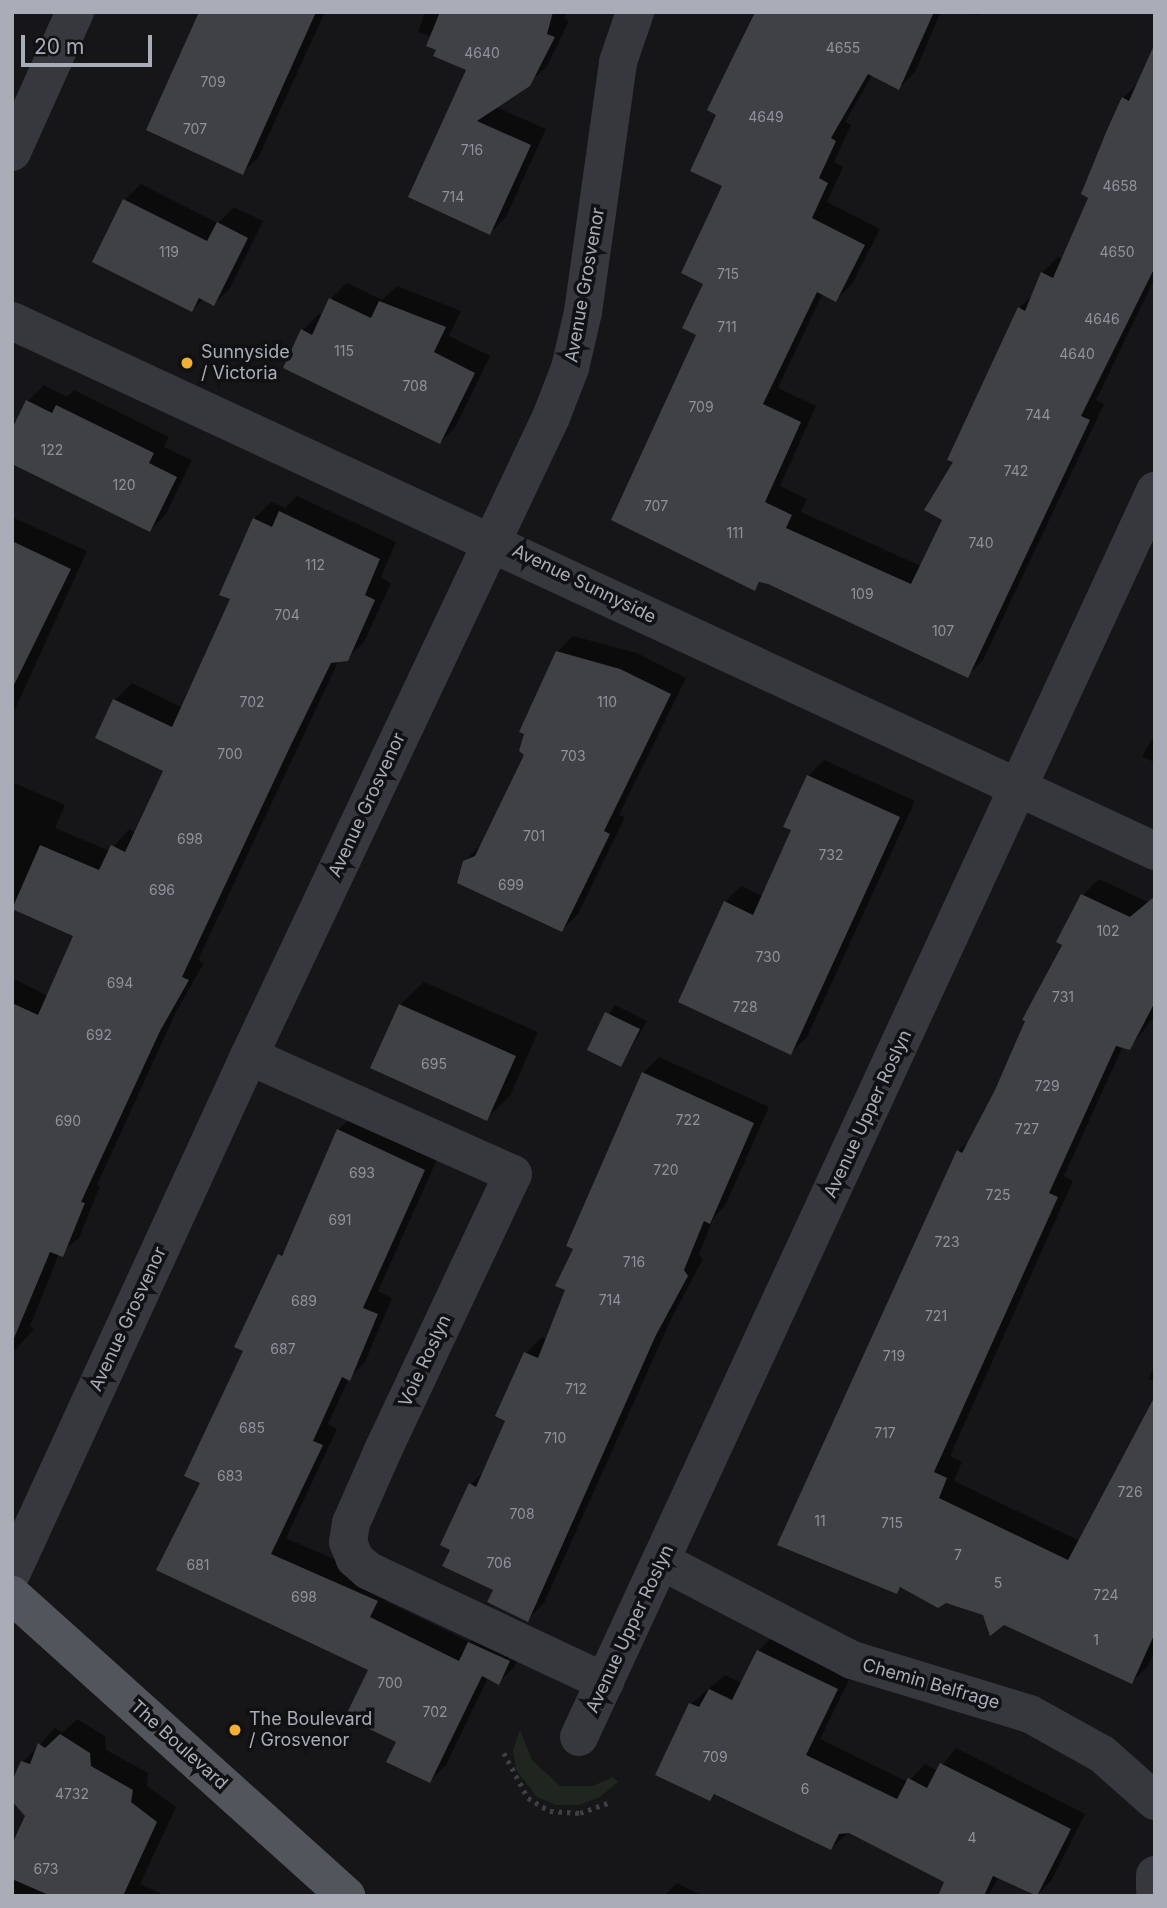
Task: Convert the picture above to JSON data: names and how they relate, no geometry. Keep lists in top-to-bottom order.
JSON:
{
  "streets": {
    "main road": ["The Boulevard"],
    "street": [
      "Avenue Grosvenor",
      "Avenue Sunnyside",
      "Avenue Upper Roslyn",
      "Voie Roslyn",
      "Chemin Belfrage"
    ]
  },
  "crossings": [
    ["Avenue Grosvenor", "Avenue Sunnyside"],
    ["Avenue Grosvenor", "Voie Roslyn"],
    ["Avenue Sunnyside", "Avenue Upper Roslyn"],
    ["Avenue Upper Roslyn", "Voie Roslyn"],
    ["Avenue Upper Roslyn", "Chemin Belfrage"]
  ],
  "places": ["Sunnyside / Victoria", "The Boulevard / Grosvenor"],
  "house_numbers": [
    "4655",
    "4640",
    "709",
    "4649",
    "707",
    "716",
    "4658",
    "714",
    "119",
    "4650",
    "715",
    "4646",
    "711",
    "115",
    "4640",
    "708",
    "709",
    "744",
    "122",
    "742",
    "120",
    "707",
    "111",
    "740",
    "112",
    "109",
    "704",
    "107",
    "702",
    "110",
    "700",
    "703",
    "701",
    "698",
    "732",
    "699",
    "696",
    "102",
    "730",
    "694",
    "731",
    "728",
    "692",
    "695",
    "729",
    "722",
    "690",
    "727",
    "720",
    "693",
    "725",
    "691",
    "723",
    "716",
    "714",
    "689",
    "721",
    "687",
    "719",
    "712",
    "685",
    "717",
    "710",
    "683",
    "726",
    "708",
    "11",
    "715",
    "7",
    "706",
    "681",
    "5",
    "724",
    "698",
    "1",
    "700",
    "702",
    "709",
    "6",
    "4732",
    "4",
    "673"
  ],
  "scale_bar": "20 m"
}
